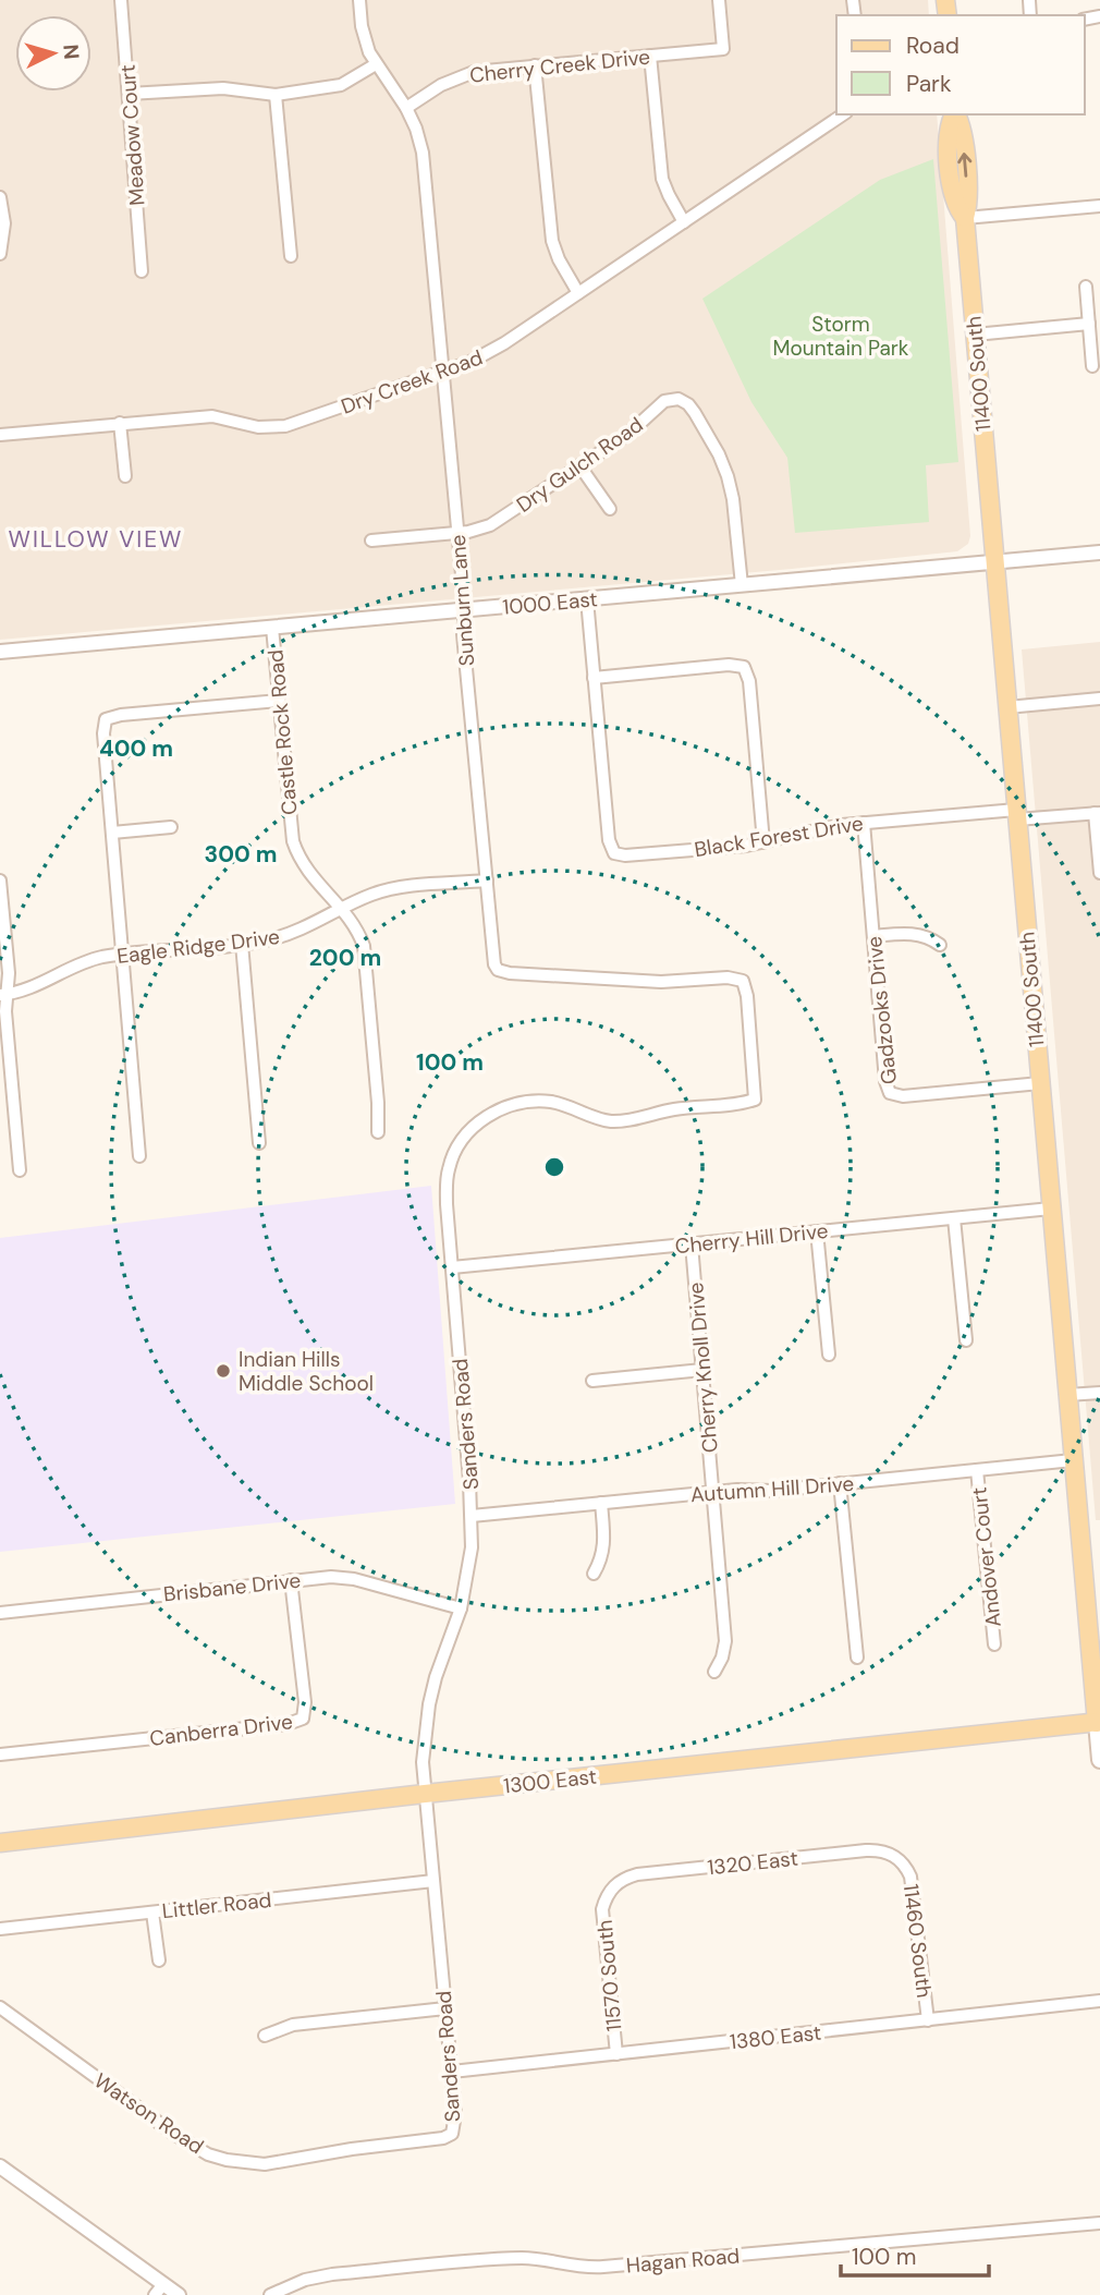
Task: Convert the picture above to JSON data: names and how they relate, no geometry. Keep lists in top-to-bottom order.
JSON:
{
  "streets": {
    "main road": ["11400 South", "1300 East"],
    "street": [
      "Cherry Creek Drive",
      "Meadow Court",
      "Dry Creek Road",
      "Dry Gulch Road",
      "Sunburn Lane",
      "1000 East",
      "Castle Rock Road",
      "Black Forest Drive",
      "Eagle Ridge Drive",
      "Gadzooks Drive",
      "Cherry Hill Drive",
      "Cherry Knoll Drive",
      "Sanders Road",
      "Autumn Hill Drive",
      "Andover Court",
      "Brisbane Drive",
      "Canberra Drive",
      "1320 East",
      "Littler Road",
      "11460 South",
      "11570 South",
      "1380 East",
      "Watson Road",
      "Hagan Road"
    ]
  },
  "crossings": [
    ["Cherry Creek Drive", "Sunburn Lane"],
    ["11400 South", "1000 East"],
    ["11400 South", "Black Forest Drive"],
    ["11400 South", "Gadzooks Drive"],
    ["11400 South", "Cherry Hill Drive"],
    ["11400 South", "Autumn Hill Drive"],
    ["11400 South", "1300 East"],
    ["Dry Creek Road", "Sunburn Lane"],
    ["Dry Gulch Road", "Sunburn Lane"],
    ["Dry Gulch Road", "1000 East"],
    ["Sunburn Lane", "1000 East"],
    ["Sunburn Lane", "Eagle Ridge Drive"],
    ["Sunburn Lane", "Sanders Road"],
    ["1000 East", "Castle Rock Road"],
    ["1000 East", "Black Forest Drive"],
    ["Castle Rock Road", "Eagle Ridge Drive"],
    ["Black Forest Drive", "Gadzooks Drive"],
    ["Cherry Hill Drive", "Cherry Knoll Drive"],
    ["Cherry Hill Drive", "Sanders Road"],
    ["Cherry Knoll Drive", "Autumn Hill Drive"],
    ["Sanders Road", "Autumn Hill Drive"],
    ["Sanders Road", "Brisbane Drive"],
    ["Sanders Road", "1300 East"],
    ["Sanders Road", "Littler Road"],
    ["Sanders Road", "1380 East"],
    ["Sanders Road", "Watson Road"],
    ["Autumn Hill Drive", "Andover Court"],
    ["Brisbane Drive", "Canberra Drive"],
    ["1320 East", "11460 South"],
    ["1320 East", "11570 South"],
    ["11460 South", "1380 East"],
    ["11570 South", "1380 East"]
  ],
  "districts": ["WILLOW VIEW"],
  "parks": ["Storm Mountain Park"],
  "places": ["Indian Hills Middle School"],
  "legend": ["Road", "Park"],
  "scale_bar": "100 m",
  "north": "right",
  "rings": [
    "400 m",
    "300 m",
    "200 m",
    "100 m"
  ]
}
